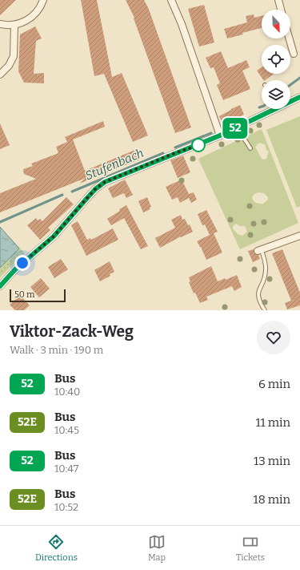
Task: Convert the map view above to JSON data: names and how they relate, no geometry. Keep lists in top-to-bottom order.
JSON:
{
  "water": ["Stufenbach"],
  "lines": ["bus line 52"],
  "scale_bar": "50 m",
  "north": "bottom right",
  "page": {
    "on_map": "52",
    "scale": "50 m",
    "heading": ["Viktor-Zack-Weg", "Walk · 3 min · 190 m"],
    "list": [
      {
        "mark": "52",
        "name": "Bus",
        "note": "10:40",
        "value": "6 min"
      },
      {
        "mark": "52E",
        "name": "Bus",
        "note": "10:45",
        "value": "11 min"
      },
      {
        "mark": "52",
        "name": "Bus",
        "note": "10:47",
        "value": "13 min"
      },
      {
        "mark": "52E",
        "name": "Bus",
        "note": "10:52",
        "value": "18 min"
      }
    ],
    "tabs": ["Directions", "Map", "Tickets"]
  }
}
